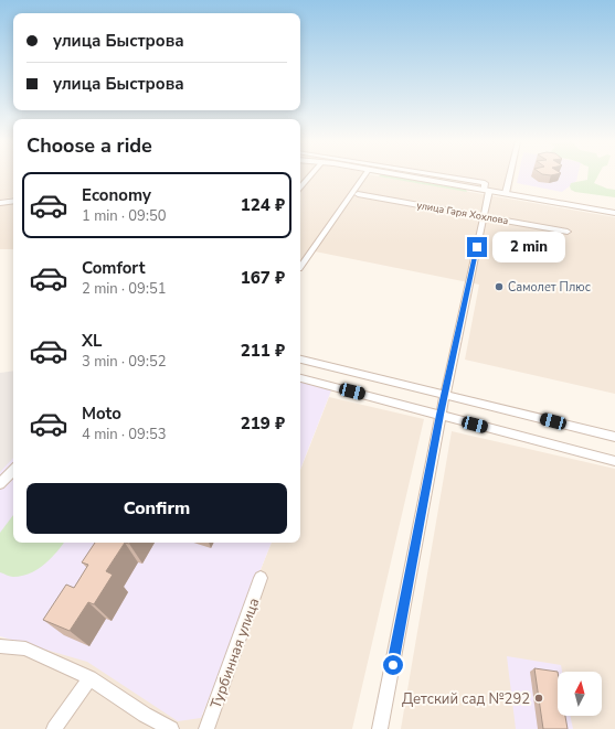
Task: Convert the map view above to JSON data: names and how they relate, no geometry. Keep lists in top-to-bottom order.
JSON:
{
  "streets": {
    "street": ["улица Гаря Хохлова", "Турбинная улица"]
  },
  "places": ["Самолет Плюс", "Детский сад №292"],
  "north": "top",
  "page": {
    "banner": ["улица Быстрова", "улица Быстрова"],
    "heading": "Choose a ride",
    "list": [
      {
        "name": "Economy",
        "note": "1 min · 09:50",
        "value": "124 ₽"
      },
      {
        "name": "Comfort",
        "note": "2 min · 09:51",
        "value": "167 ₽"
      },
      {
        "name": "XL",
        "note": "3 min · 09:52",
        "value": "211 ₽"
      },
      {
        "name": "Moto",
        "note": "4 min · 09:53",
        "value": "219 ₽"
      }
    ],
    "bubble": "2 min",
    "buttons": "Confirm"
  }
}
